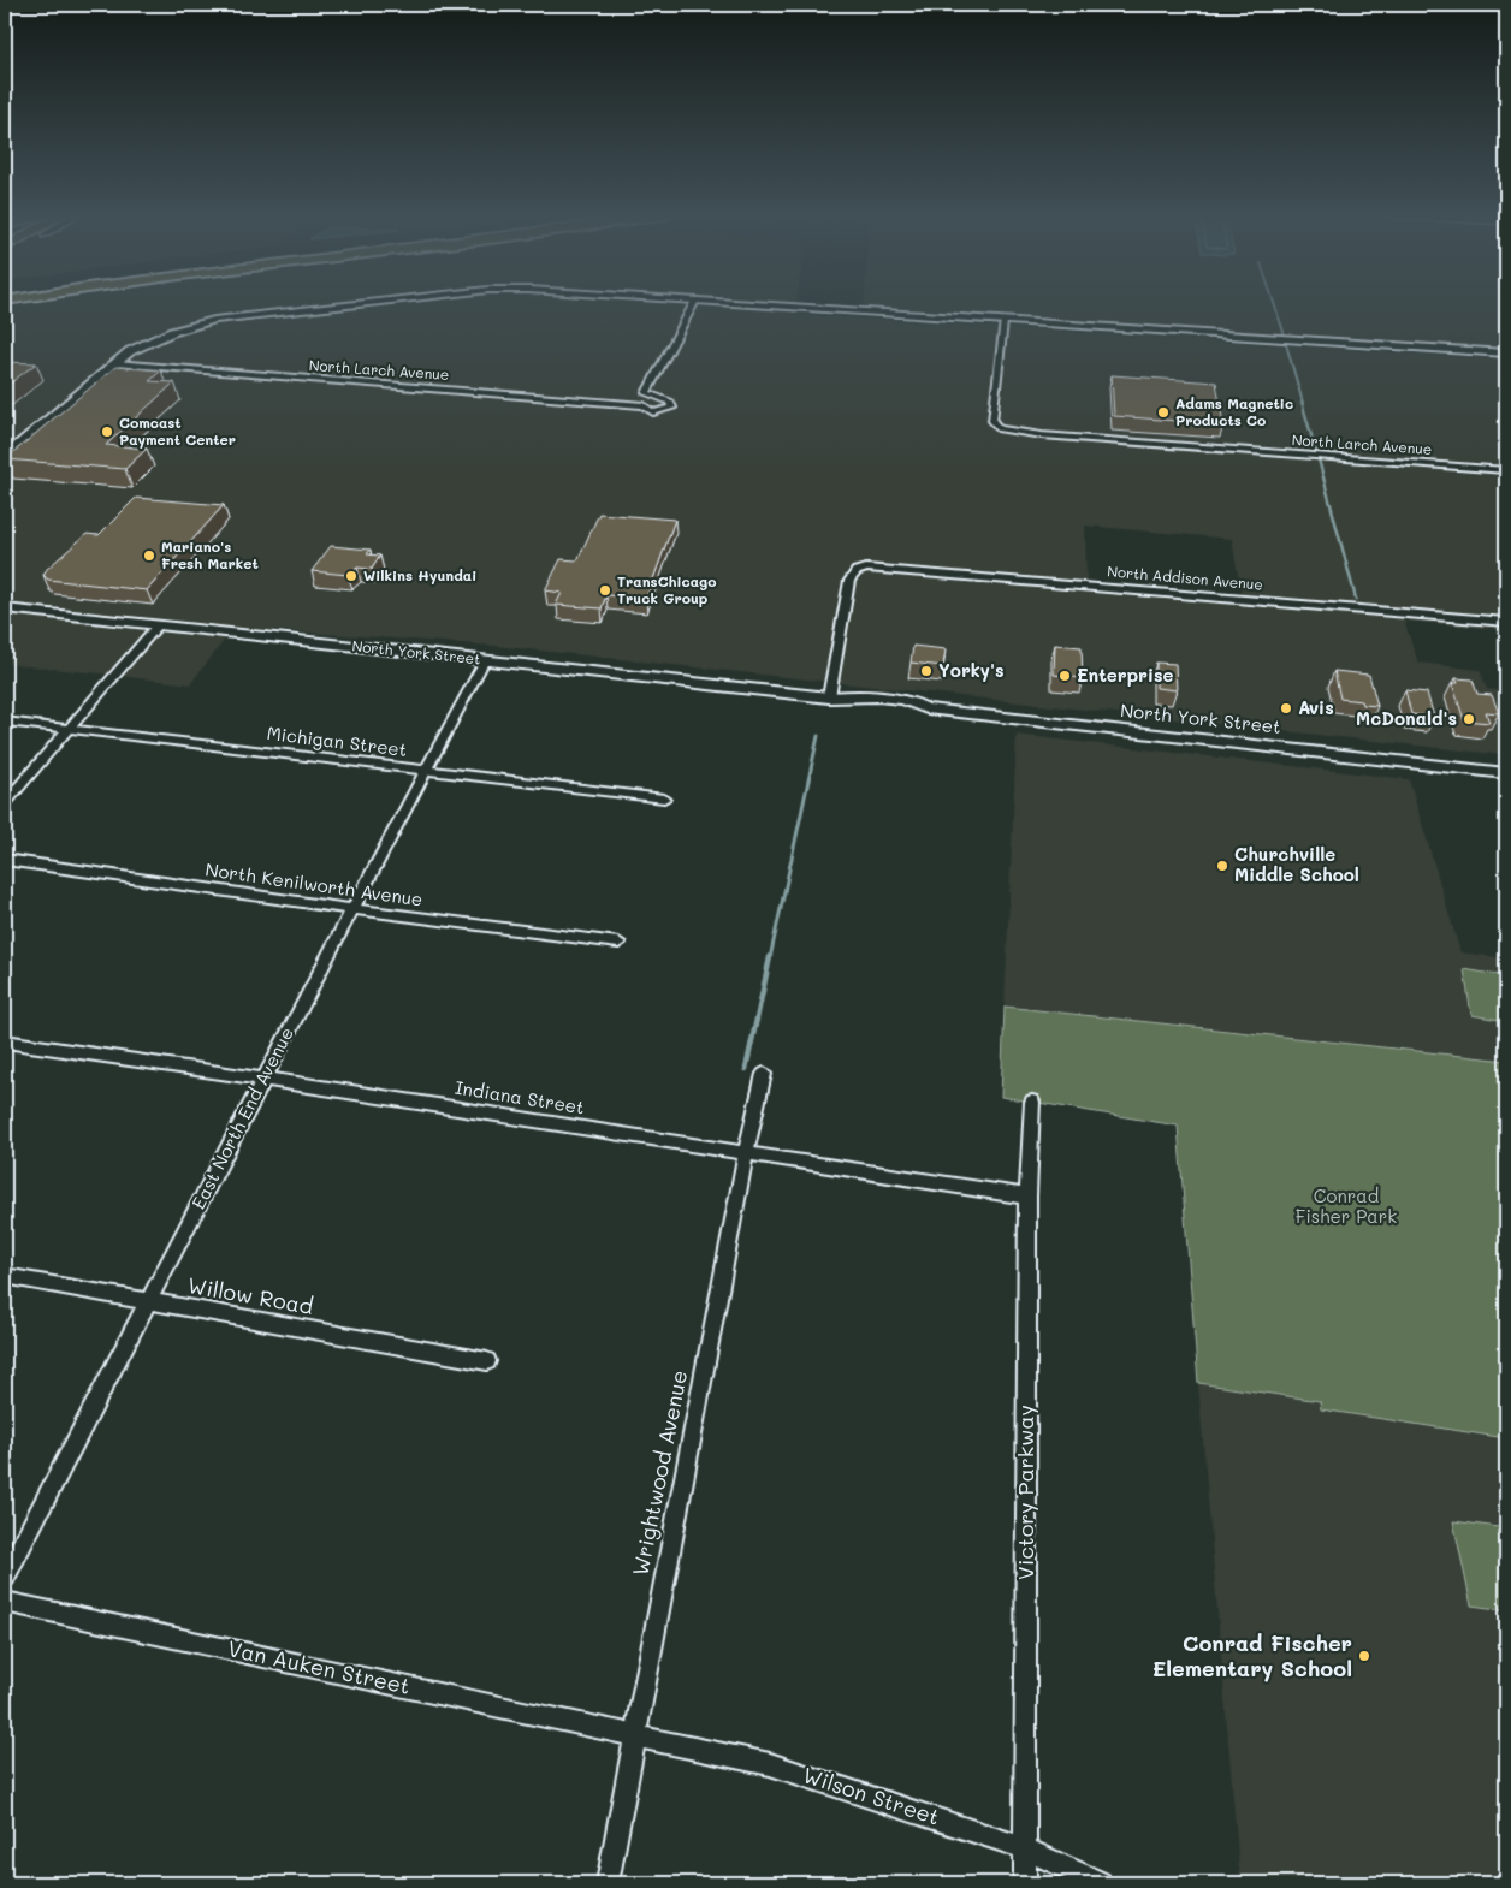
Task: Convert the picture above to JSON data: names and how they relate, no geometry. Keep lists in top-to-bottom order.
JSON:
{
  "streets": {
    "street": [
      "North Larch Avenue",
      "North Addison Avenue",
      "North York Street",
      "Michigan Street",
      "North Kenilworth Avenue",
      "Indiana Street",
      "East North End Avenue",
      "Willow Road",
      "Wrightwood Avenue",
      "Victory Parkway",
      "Van Auken Street",
      "Wilson Street"
    ]
  },
  "crossings": [
    ["North Addison Avenue", "North York Street"],
    ["North York Street", "East North End Avenue"],
    ["Michigan Street", "East North End Avenue"],
    ["North Kenilworth Avenue", "East North End Avenue"],
    ["Indiana Street", "East North End Avenue"],
    ["Indiana Street", "Wrightwood Avenue"],
    ["Indiana Street", "Victory Parkway"],
    ["East North End Avenue", "Willow Road"],
    ["Wrightwood Avenue", "Van Auken Street"],
    ["Wrightwood Avenue", "Wilson Street"],
    ["Victory Parkway", "Wilson Street"],
    ["Van Auken Street", "Wilson Street"]
  ],
  "parks": ["Conrad Fisher Park"],
  "places": [
    "Adams Magnetic Products Co",
    "Comcast Payment Center",
    "Mariano's Fresh Market",
    "Wilkins Hyundai",
    "TransChicago Truck Group",
    "Yorky's",
    "Enterprise",
    "Avis",
    "McDonald's",
    "Churchville Middle School",
    "Conrad Fischer Elementary School"
  ]
}
